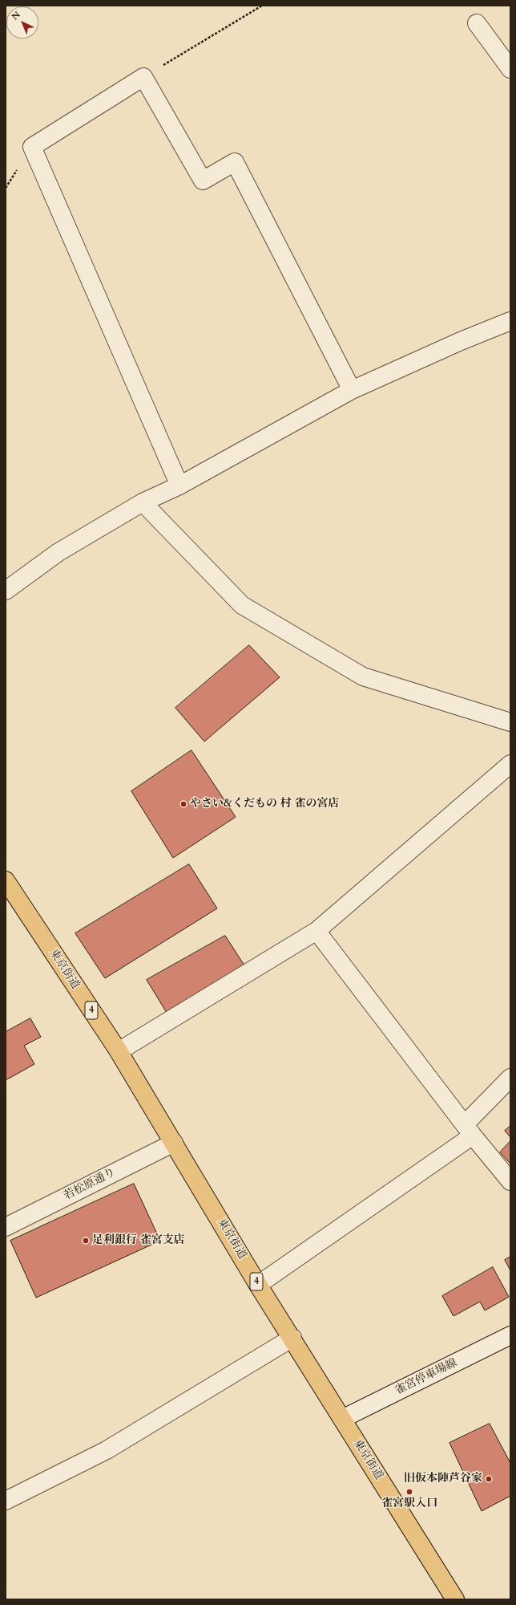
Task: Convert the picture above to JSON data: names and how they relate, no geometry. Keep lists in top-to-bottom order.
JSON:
{
  "streets": {
    "highway": ["東京街道", "4"],
    "street": ["若松原通り", "雀宮停車場線"]
  },
  "crossings": [
    ["東京街道", "若松原通り"],
    ["東京街道", "雀宮停車場線"]
  ],
  "places": [
    "やさい&くだもの 村 雀の宮店",
    "足利銀行 雀宮支店",
    "旧仮本陣芦谷家",
    "雀宮駅入口"
  ],
  "north": "top left"
}
